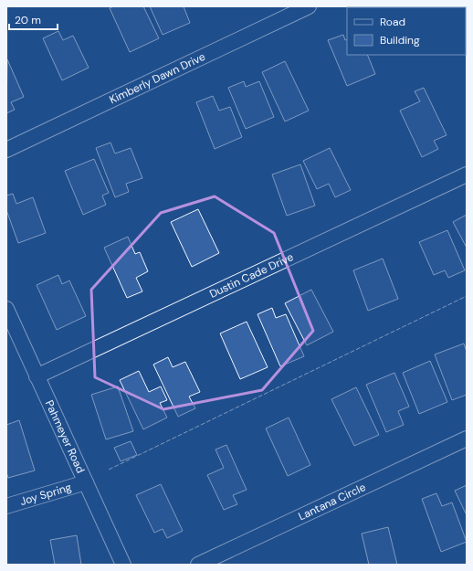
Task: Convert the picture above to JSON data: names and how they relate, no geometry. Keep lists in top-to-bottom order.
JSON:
{
  "streets": {
    "street": [
      "Kimberly Dawn Drive",
      "Dustin Cade Drive",
      "Pahmeyer Road",
      "Joy Spring",
      "Lantana Circle"
    ]
  },
  "crossings": [
    ["Dustin Cade Drive", "Pahmeyer Road"],
    ["Pahmeyer Road", "Joy Spring"]
  ],
  "legend": ["Road", "Building"],
  "scale_bar": "20 m"
}
